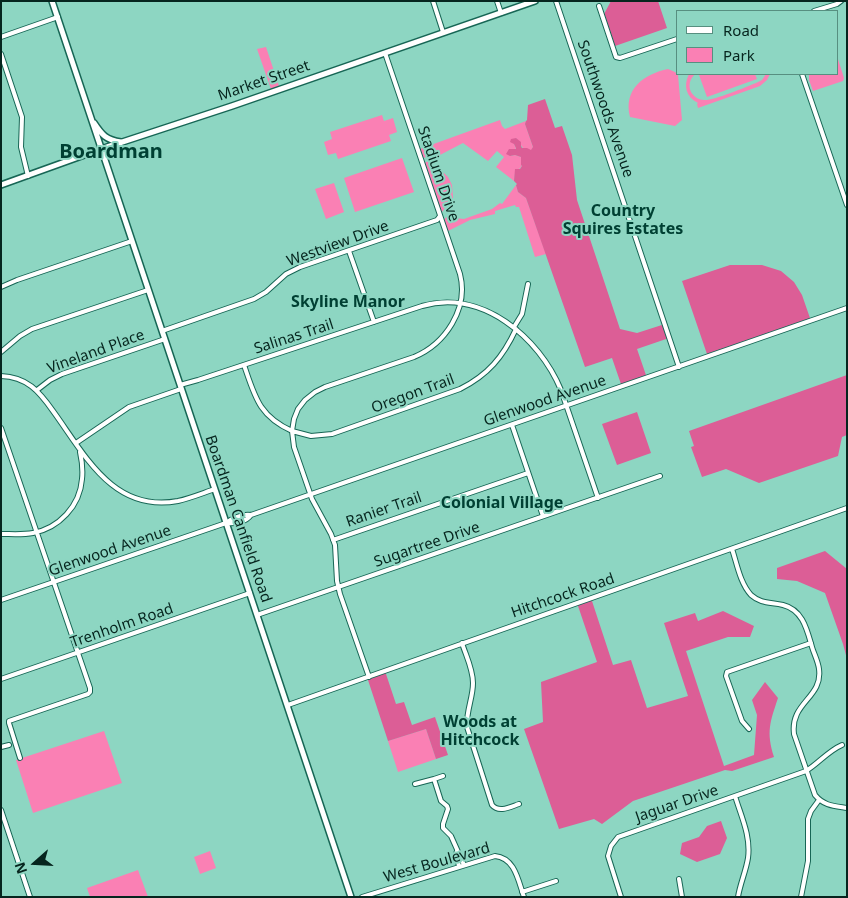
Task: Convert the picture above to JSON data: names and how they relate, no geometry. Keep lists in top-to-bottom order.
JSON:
{
  "streets": {
    "main road": ["Market Street", "Boardman Canfield Road"],
    "street": [
      "Southwoods Avenue",
      "Stadium Drive",
      "Westview Drive",
      "Salinas Trail",
      "Vineland Place",
      "Oregon Trail",
      "Glenwood Avenue",
      "Ranier Trail",
      "Sugartree Drive",
      "Hitchcock Road",
      "Trenholm Road",
      "Jaguar Drive",
      "West Boulevard"
    ]
  },
  "crossings": [
    ["Market Street", "Stadium Drive"],
    ["Market Street", "Boardman Canfield Road"],
    ["Southwoods Avenue", "Glenwood Avenue"],
    ["Stadium Drive", "Westview Drive"],
    ["Stadium Drive", "Salinas Trail"],
    ["Stadium Drive", "Oregon Trail"],
    ["Westview Drive", "Boardman Canfield Road"],
    ["Salinas Trail", "Oregon Trail"],
    ["Salinas Trail", "Glenwood Avenue"],
    ["Salinas Trail", "Boardman Canfield Road"],
    ["Salinas Trail", "Sugartree Drive"],
    ["Vineland Place", "Boardman Canfield Road"],
    ["Glenwood Avenue", "Boardman Canfield Road"],
    ["Boardman Canfield Road", "Sugartree Drive"],
    ["Boardman Canfield Road", "Hitchcock Road"],
    ["Boardman Canfield Road", "Trenholm Road"]
  ],
  "districts": [
    "Boardman",
    "Country Squires Estates",
    "Skyline Manor",
    "Colonial Village",
    "Woods at Hitchcock"
  ],
  "legend": ["Road", "Park"],
  "north": "left"
}
